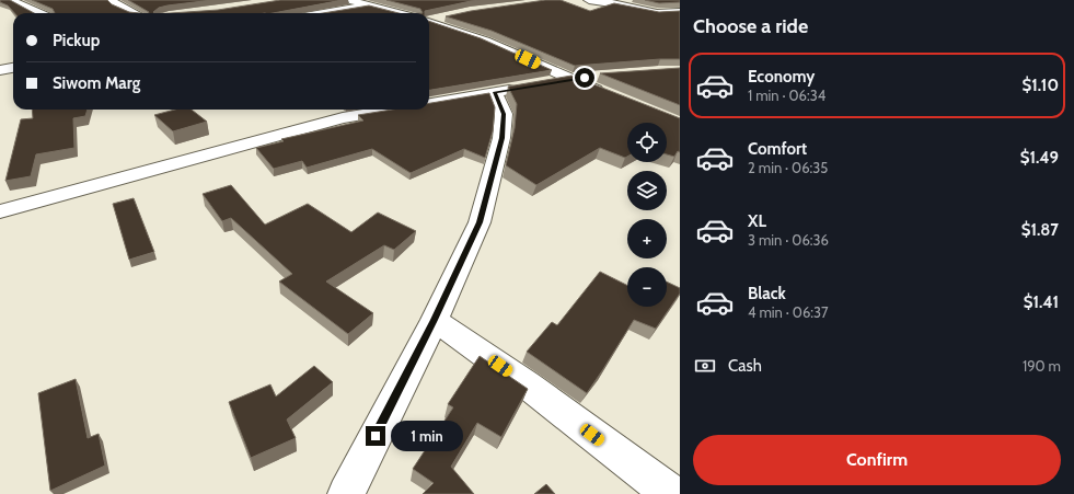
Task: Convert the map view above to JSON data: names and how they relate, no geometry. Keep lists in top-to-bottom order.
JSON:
{
  "page": {
    "heading": "Choose a ride",
    "banner": ["Pickup", "Siwom Marg"],
    "list": [
      {
        "name": "Economy",
        "note": "1 min · 06:34",
        "value": "$1.10"
      },
      {
        "name": "Comfort",
        "note": "2 min · 06:35",
        "value": "$1.49"
      },
      {
        "name": "XL",
        "note": "3 min · 06:36",
        "value": "$1.87"
      },
      {
        "name": "Black",
        "note": "4 min · 06:37",
        "value": "$1.41"
      }
    ],
    "map_buttons": ["+", "−"],
    "pay": ["Cash", "190 m"],
    "bubble": "1 min",
    "buttons": "Confirm"
  }
}
